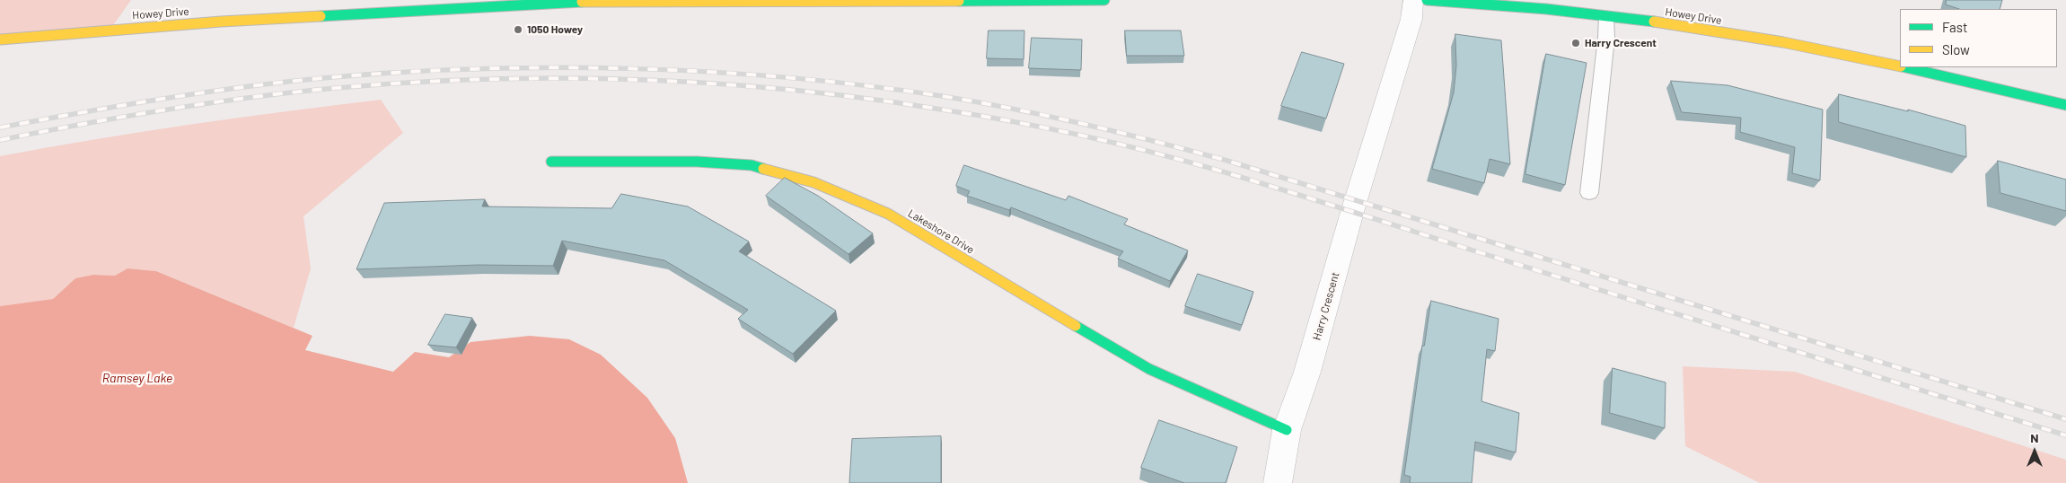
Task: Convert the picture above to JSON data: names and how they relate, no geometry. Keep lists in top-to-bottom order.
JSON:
{
  "streets": {
    "main road": ["Howey Drive", "Lakeshore Drive"],
    "street": ["Harry Crescent"]
  },
  "crossings": [
    ["Lakeshore Drive", "Harry Crescent"]
  ],
  "water": ["Ramsey Lake"],
  "places": ["1050 Howey", "Harry Crescent"],
  "legend": ["Fast", "Slow"],
  "north": "top"
}
